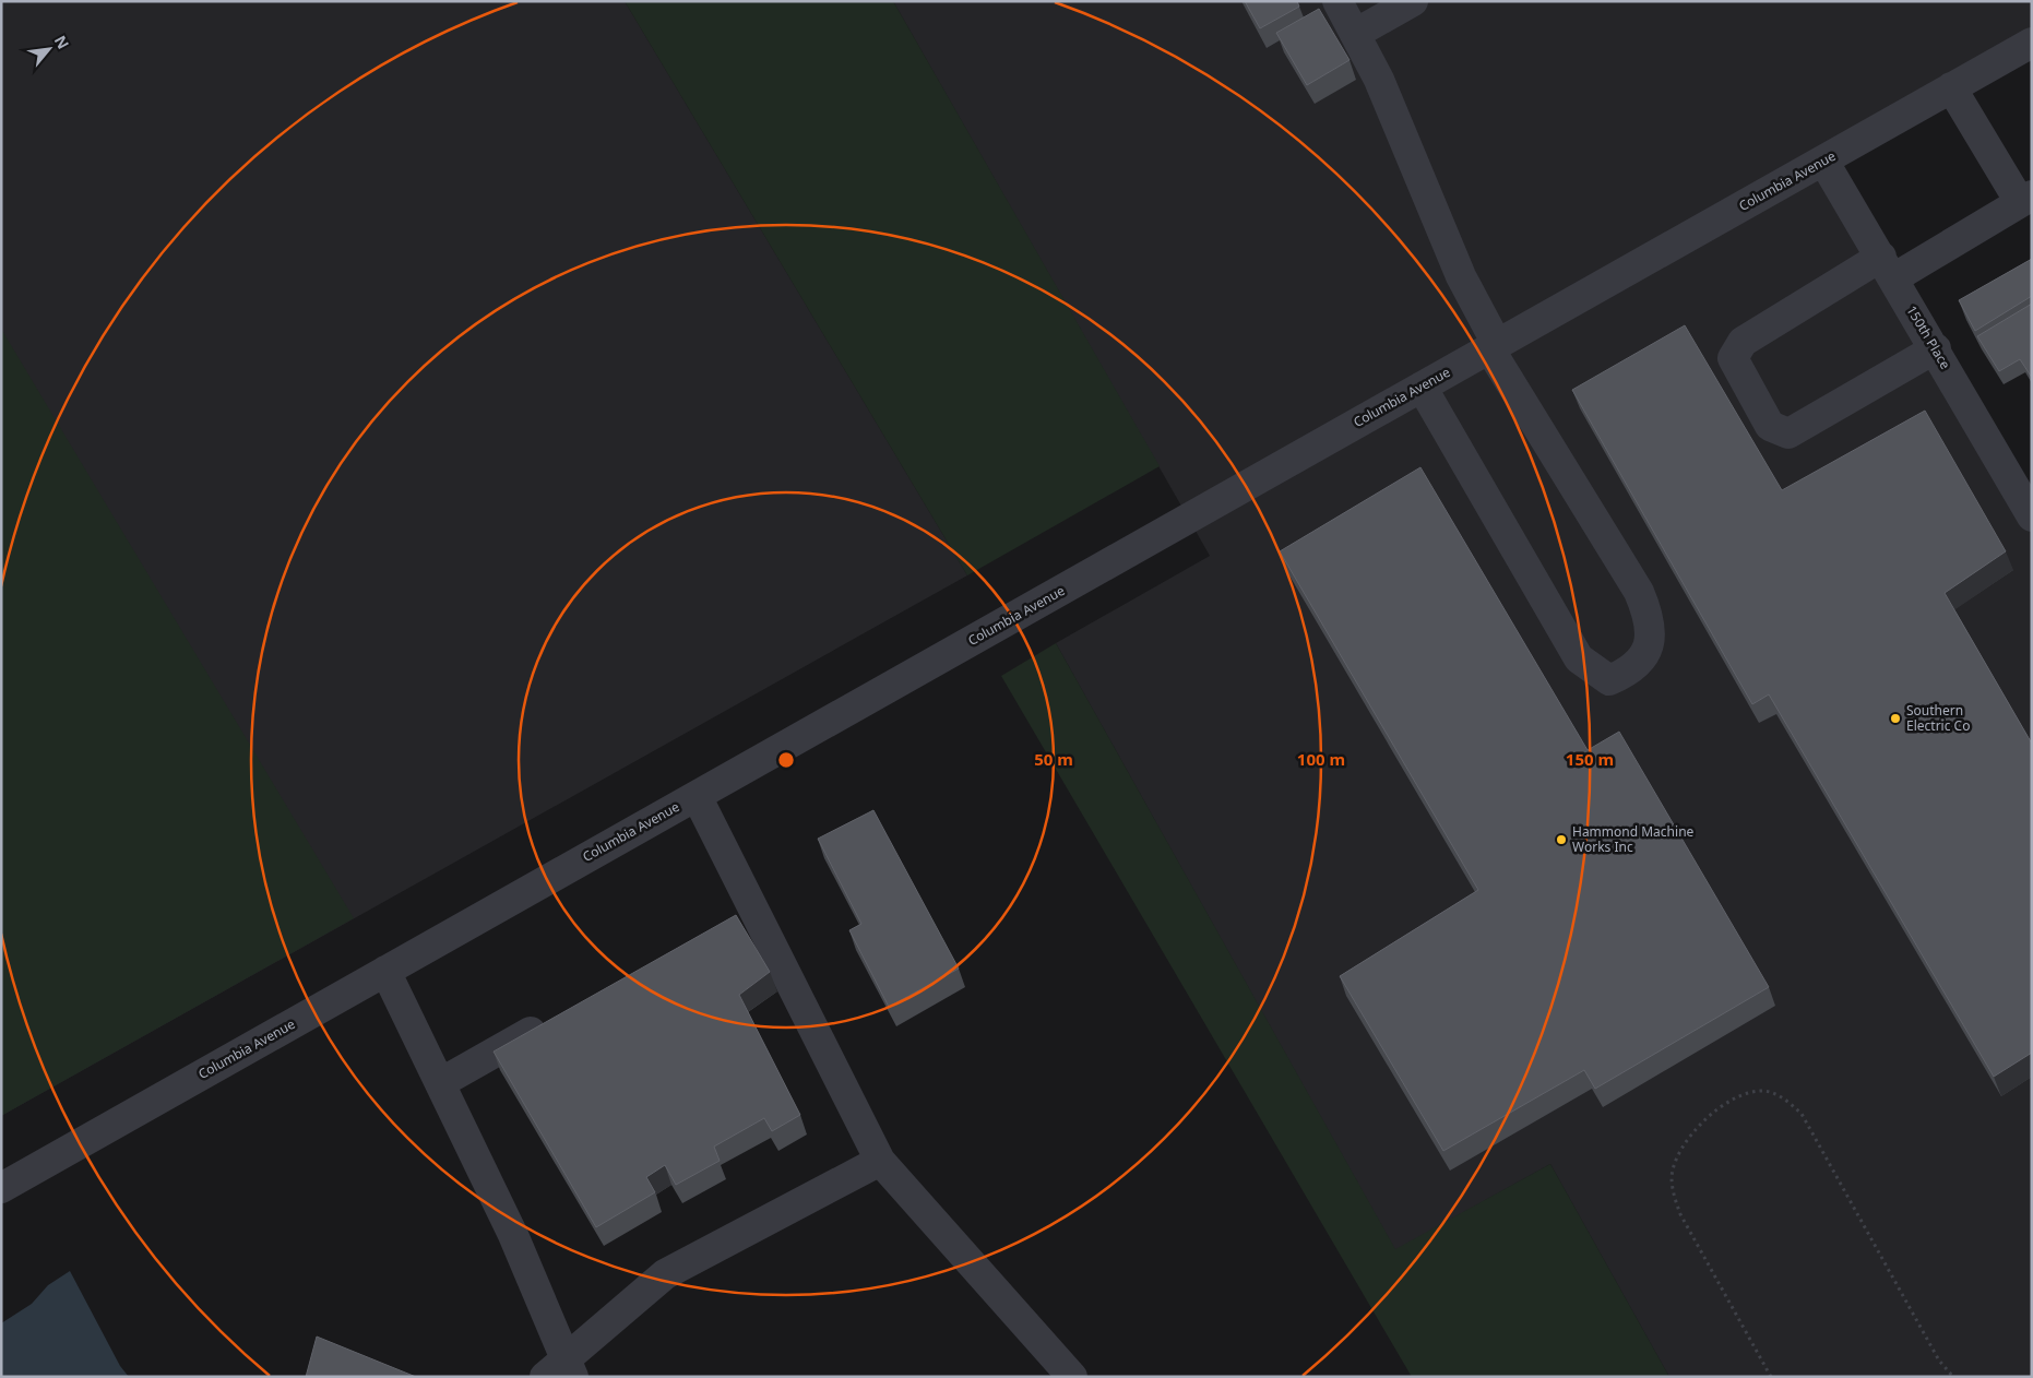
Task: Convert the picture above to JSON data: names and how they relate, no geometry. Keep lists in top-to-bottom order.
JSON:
{
  "streets": {
    "street": ["Columbia Avenue", "150th Place"]
  },
  "crossings": [
    ["Columbia Avenue", "150th Place"]
  ],
  "places": ["Southern Electric Co", "Hammond Machine Works Inc"],
  "north": "top right",
  "rings": ["50 m", "100 m", "150 m"]
}
